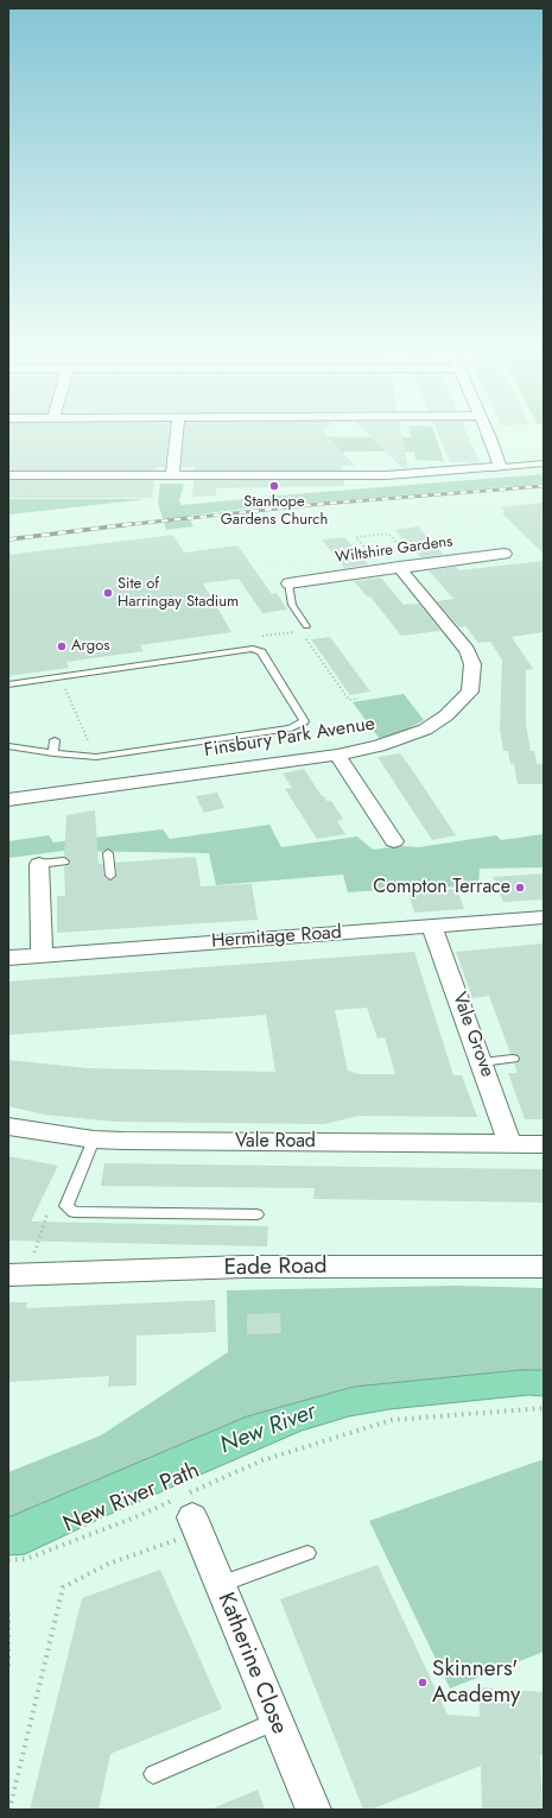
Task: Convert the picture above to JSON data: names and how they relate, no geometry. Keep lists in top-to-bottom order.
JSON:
{
  "streets": {
    "street": [
      "Wiltshire Gardens",
      "Finsbury Park Avenue",
      "Hermitage Road",
      "Vale Grove",
      "Vale Road",
      "Eade Road",
      "Katherine Close"
    ],
    "path": ["New River Path"]
  },
  "crossings": [
    ["Wiltshire Gardens", "Finsbury Park Avenue"],
    ["Hermitage Road", "Vale Grove"],
    ["Vale Grove", "Vale Road"],
    ["New River Path", "Katherine Close"]
  ],
  "water": ["New River"],
  "places": [
    "Stanhope Gardens Church",
    "Site of Harringay Stadium",
    "Argos",
    "Compton Terrace",
    "Skinners' Academy"
  ]
}
